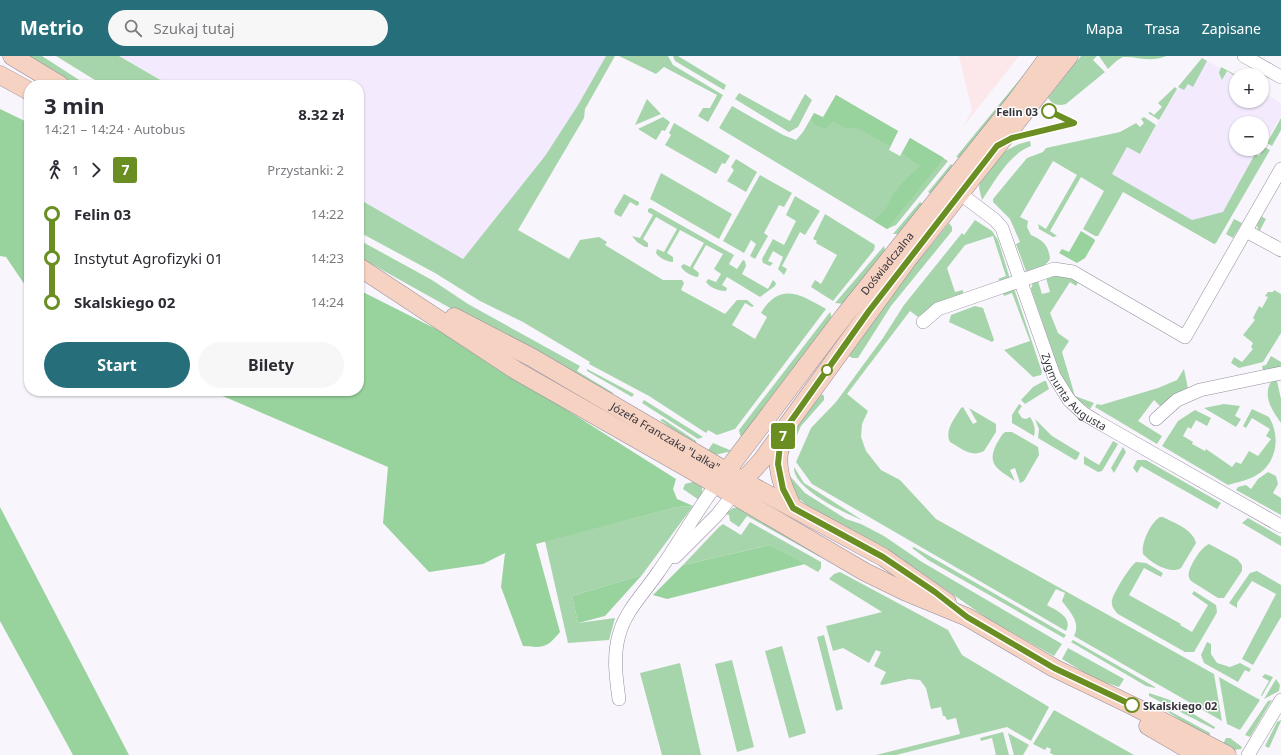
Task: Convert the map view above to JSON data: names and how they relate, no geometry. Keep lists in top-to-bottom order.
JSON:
{
  "streets": {
    "street": ["Doświadczalna", "Zygmunta Augusta", "Józefa Franczaka \"Lalka\""]
  },
  "crossings": [
    ["Doświadczalna", "Zygmunta Augusta"],
    ["Doświadczalna", "Józefa Franczaka \"Lalka\""]
  ],
  "places": ["Felin 03", "Skalskiego 02"],
  "lines": ["bus line 7"],
  "page": {
    "header": "Metrio",
    "search": "Szukaj tutaj",
    "nav": ["Mapa", "Trasa", "Zapisane"],
    "on_map": "7",
    "map_buttons": ["+", "−"],
    "heading": ["3 min", "14:21 – 14:24 · Autobus", "8.32 zł"],
    "legs": ["1", "7", "Przystanki: 2"],
    "list": [
      {
        "name": "Felin 03",
        "value": "14:22"
      },
      {
        "name": "Instytut Agrofizyki 01",
        "value": "14:23"
      },
      {
        "name": "Skalskiego 02",
        "value": "14:24"
      }
    ],
    "buttons": ["Start", "Bilety"]
  }
}
